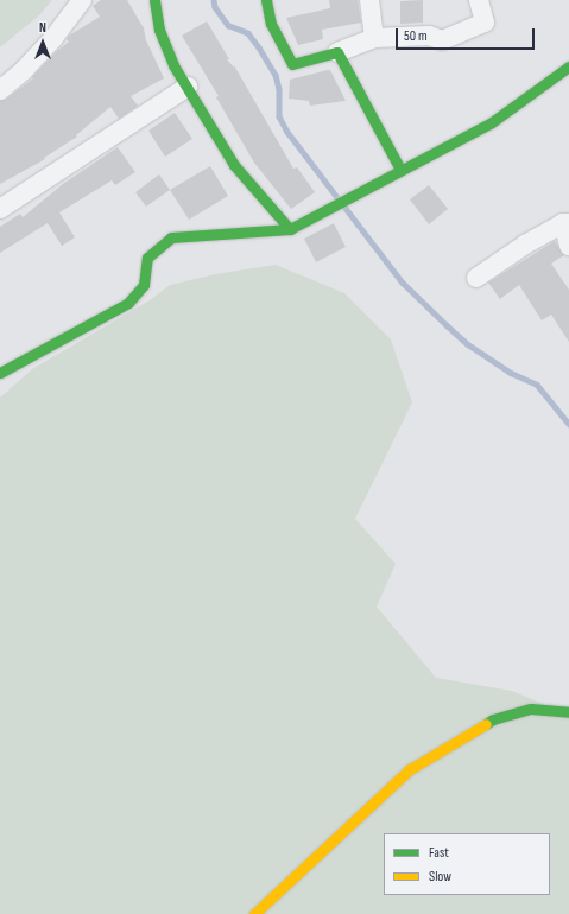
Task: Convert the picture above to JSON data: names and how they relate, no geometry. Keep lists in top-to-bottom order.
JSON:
{
  "legend": ["Fast", "Slow"],
  "scale_bar": "50 m",
  "north": "top"
}
